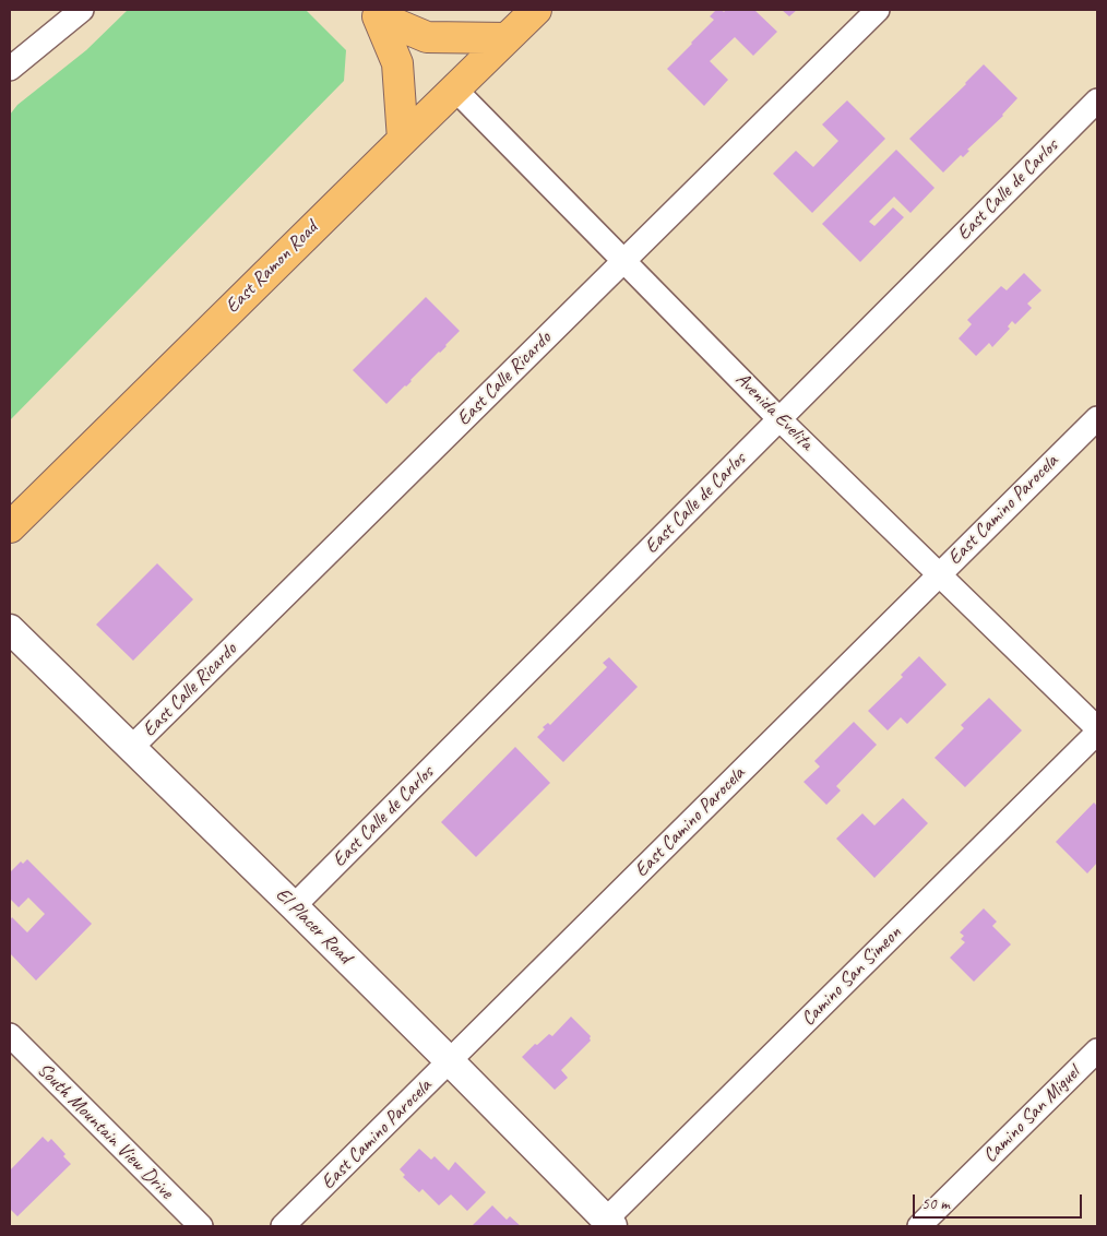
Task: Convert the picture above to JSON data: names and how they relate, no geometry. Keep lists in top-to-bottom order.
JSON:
{
  "streets": {
    "main road": ["East Ramon Road"],
    "street": [
      "East Calle de Carlos",
      "East Calle Ricardo",
      "Avenida Evelita",
      "East Camino Parocela",
      "El Placer Road",
      "Camino San Simeon",
      "Camino San Miguel",
      "South Mountain View Drive"
    ]
  },
  "crossings": [
    ["East Calle de Carlos", "Avenida Evelita"],
    ["East Calle de Carlos", "El Placer Road"],
    ["East Ramon Road", "Avenida Evelita"],
    ["East Calle Ricardo", "Avenida Evelita"],
    ["East Calle Ricardo", "El Placer Road"],
    ["Avenida Evelita", "East Camino Parocela"],
    ["East Camino Parocela", "El Placer Road"],
    ["El Placer Road", "Camino San Simeon"]
  ],
  "scale_bar": "50 m"
}
